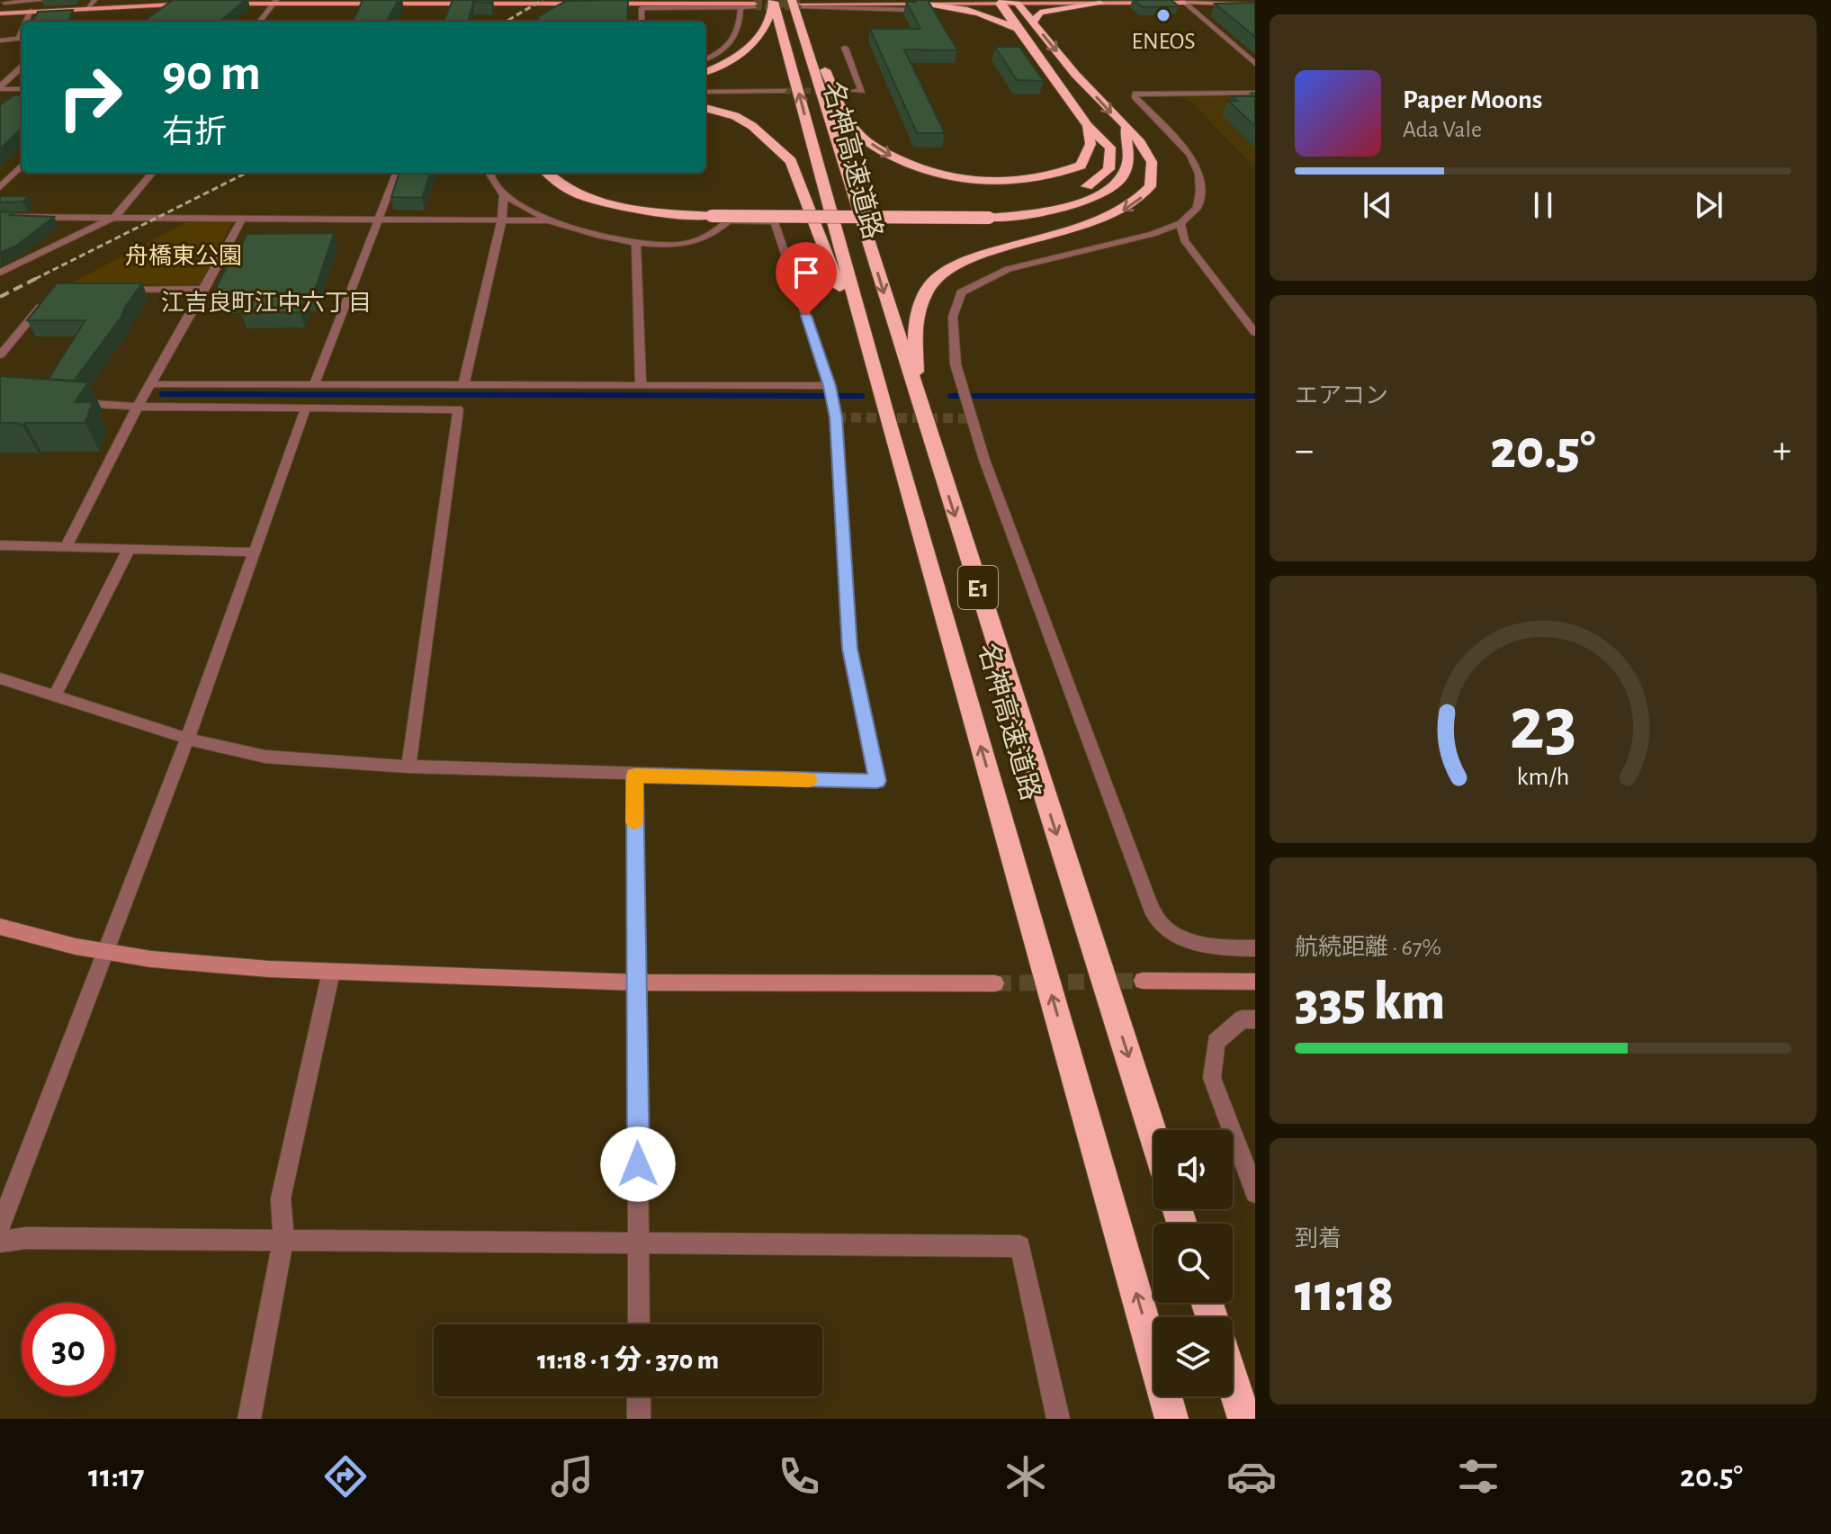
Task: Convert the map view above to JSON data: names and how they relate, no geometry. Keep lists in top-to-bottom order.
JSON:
{
  "streets": {
    "highway": ["名神高速道路", "E1"]
  },
  "districts": ["江吉良町江中六丁目"],
  "parks": ["舟橋東公園"],
  "places": ["ENEOS"],
  "page": {
    "turn": ["90 m", "右折"],
    "song": ["Paper Moons", "Ada Vale"],
    "tile": [
      "エアコン",
      ["航続距離 · 67%", "335 km"],
      ["到着", "11:18"]
    ],
    "heat": ["−", "20.5°", "+"],
    "limit": "30",
    "trip": "11:18 · 1 分 · 370 m",
    "tabs": ["11:17", "20.5°"],
    "gauge": ["23", "km/h"]
  }
}
